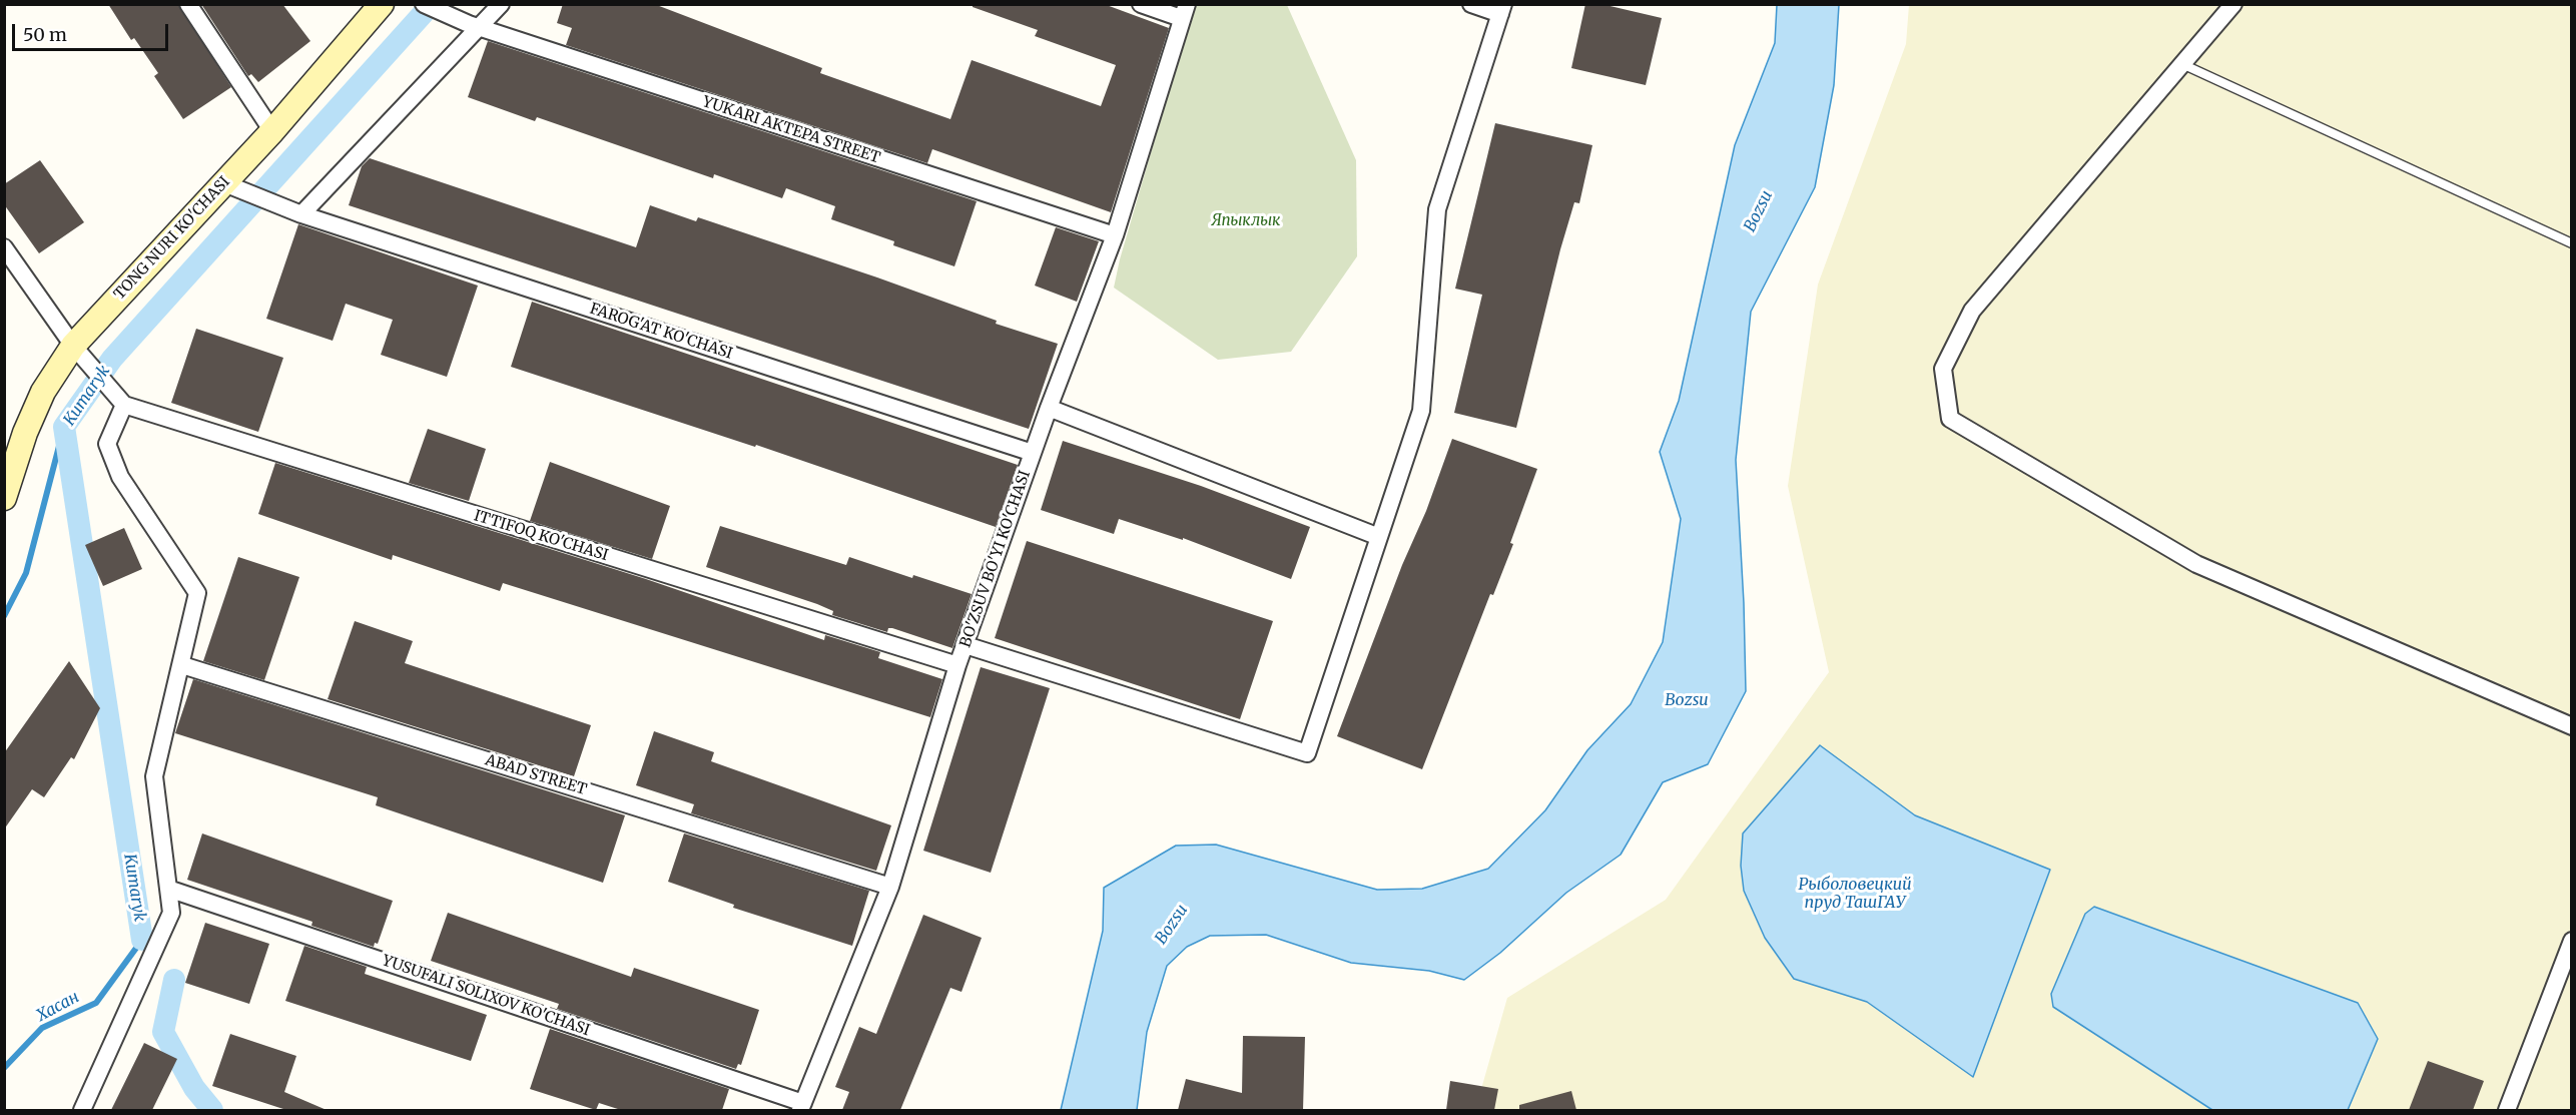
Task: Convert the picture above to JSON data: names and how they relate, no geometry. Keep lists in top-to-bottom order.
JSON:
{
  "streets": {
    "street": [
      "YUKARI AKTEPA STREET",
      "TONG NURI KO'CHASI",
      "FAROG'AT KO'CHASI",
      "ITTIFOQ KO'CHASI",
      "BO'ZSUV BO'YI KO'CHASI",
      "ABAD STREET",
      "YUSUFALI SOLIXOV KO'CHASI"
    ]
  },
  "crossings": [
    ["YUKARI AKTEPA STREET", "BO'ZSUV BO'YI KO'CHASI"],
    ["TONG NURI KO'CHASI", "FAROG'AT KO'CHASI"],
    ["FAROG'AT KO'CHASI", "BO'ZSUV BO'YI KO'CHASI"],
    ["ITTIFOQ KO'CHASI", "BO'ZSUV BO'YI KO'CHASI"],
    ["BO'ZSUV BO'YI KO'CHASI", "ABAD STREET"],
    ["BO'ZSUV BO'YI KO'CHASI", "YUSUFALI SOLIXOV KO'CHASI"]
  ],
  "water": [
    "Bozsu",
    "Kumaryk",
    "Рыболовецкий пруд ТашГАУ",
    "Хасан"
  ],
  "parks": ["Япыклык"],
  "scale_bar": "50 m"
}
